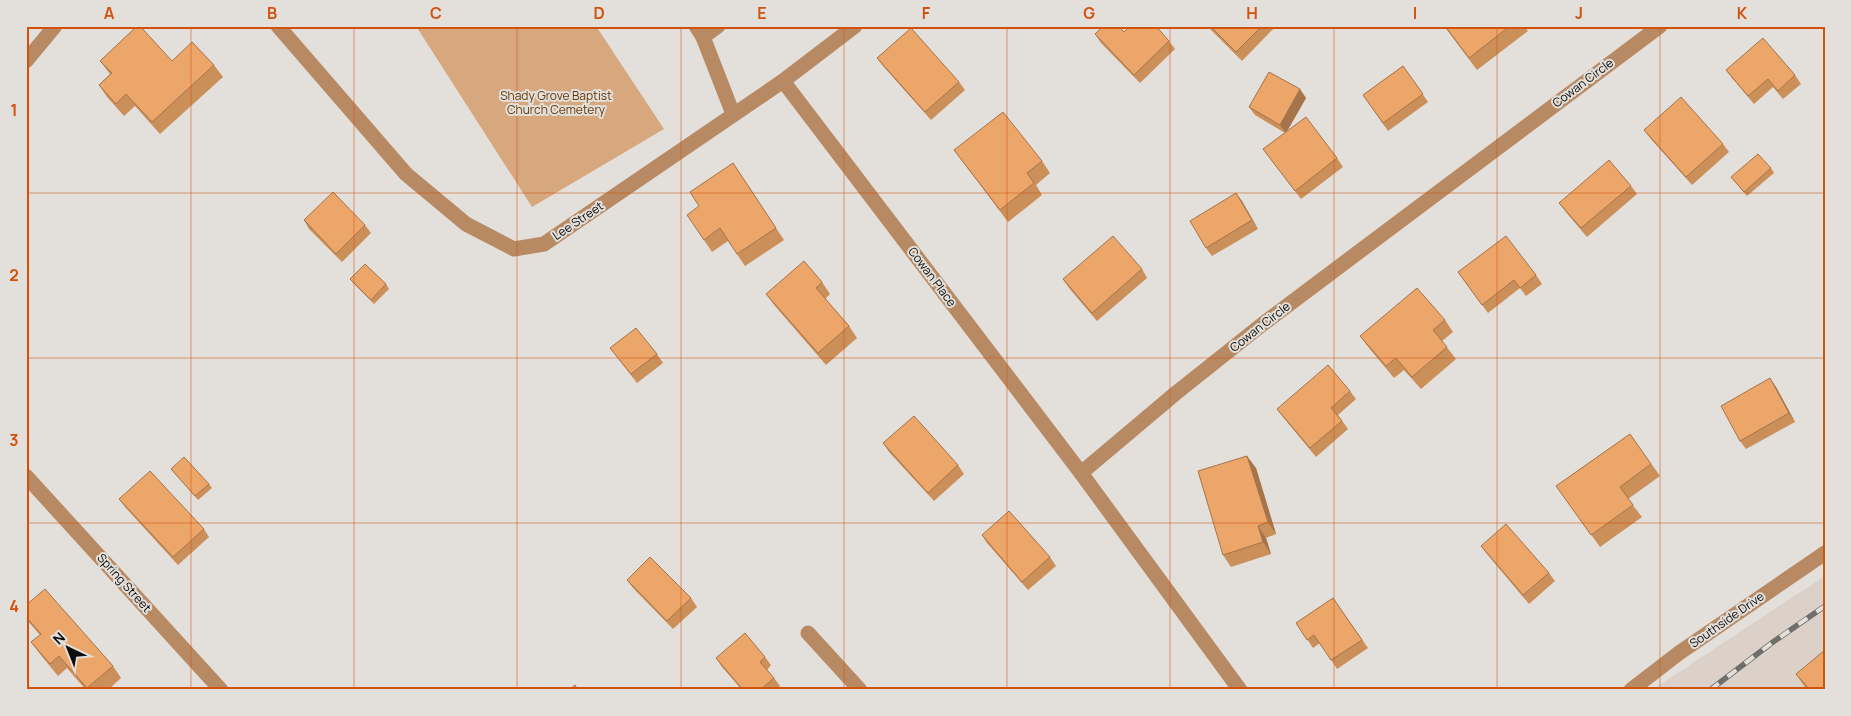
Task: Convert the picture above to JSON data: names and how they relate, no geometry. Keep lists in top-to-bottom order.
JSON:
{
  "streets": {
    "street": [
      "Cowan Circle",
      "Lee Street",
      "Cowan Place",
      "Spring Street",
      "Southside Drive"
    ]
  },
  "crossings": [
    ["Cowan Circle", "Cowan Place"],
    ["Lee Street", "Cowan Place"]
  ],
  "parks": ["Shady Grove Baptist Church Cemetery"],
  "north": "top left",
  "grid": {
    "columns": [
      "A",
      "B",
      "C",
      "D",
      "E",
      "F",
      "G",
      "H",
      "I",
      "J",
      "K"
    ],
    "rows": [
      "1",
      "2",
      "3",
      "4"
    ]
  }
}
